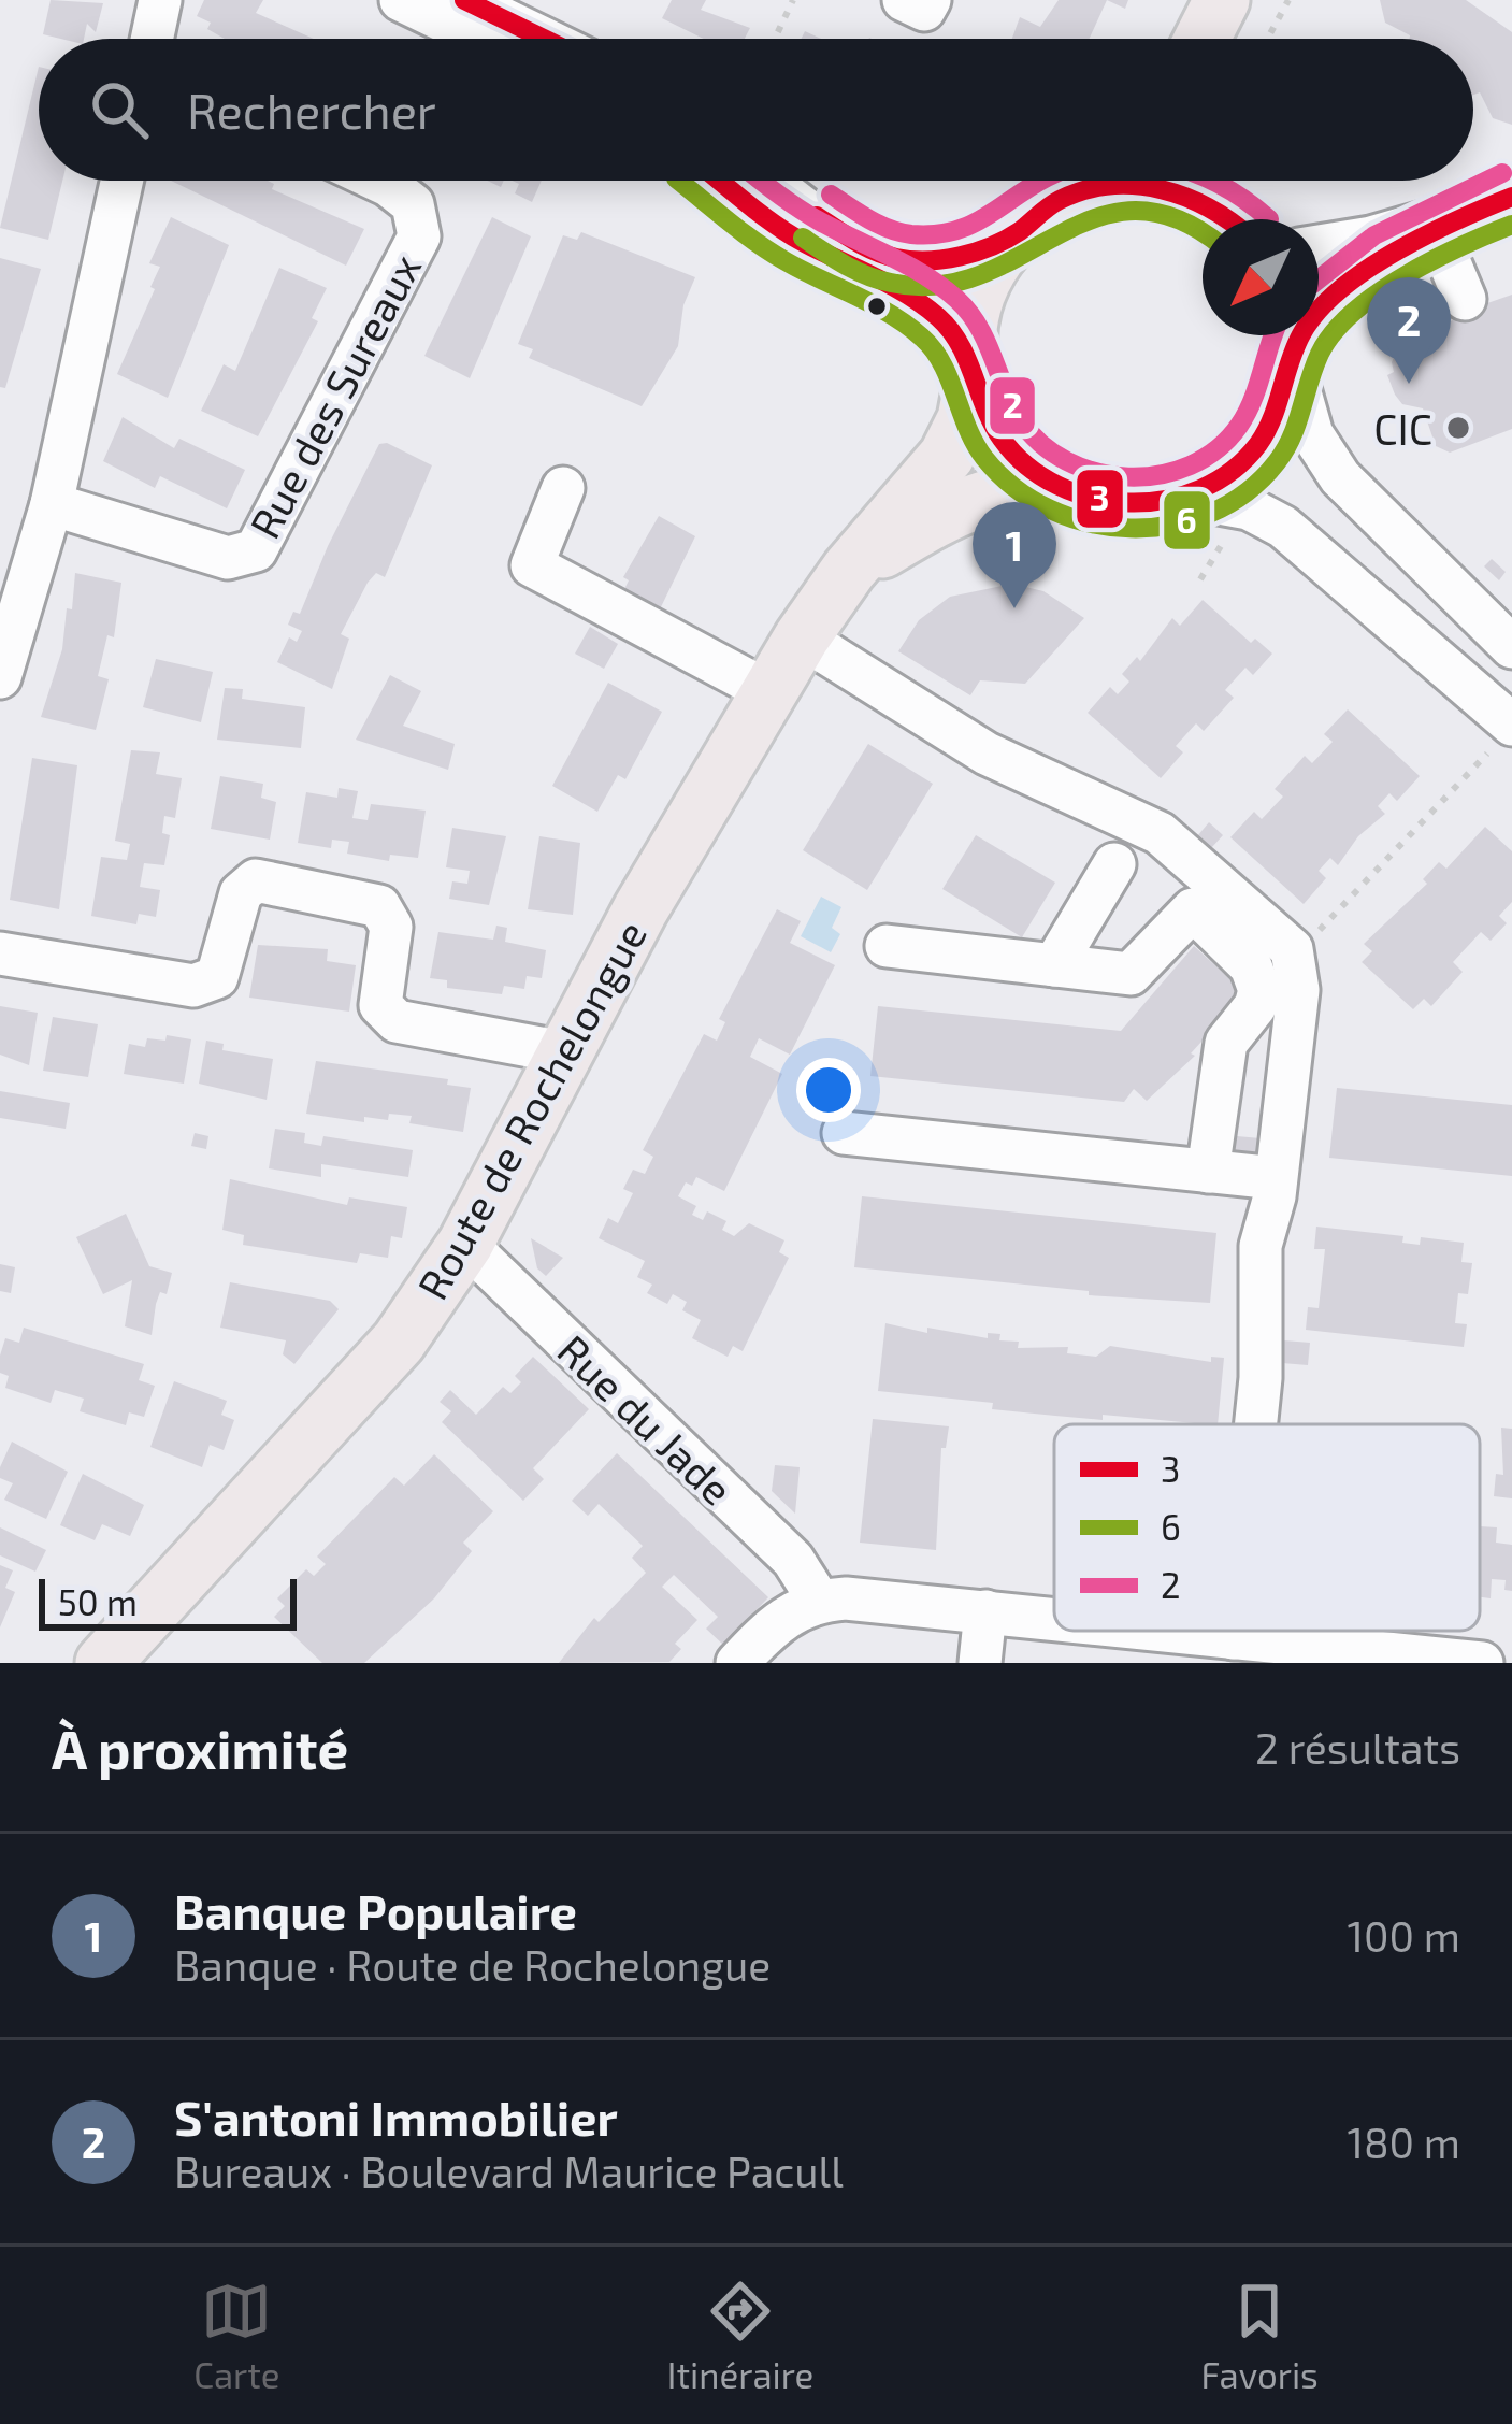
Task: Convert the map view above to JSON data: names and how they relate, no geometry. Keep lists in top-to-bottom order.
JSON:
{
  "streets": {
    "main road": ["Route de Rochelongue"],
    "street": ["Rue des Sureaux", "Rue du Jade"]
  },
  "crossings": [
    ["Route de Rochelongue", "Rue du Jade"]
  ],
  "places": ["CIC"],
  "lines": ["transit line 3", "transit line 2", "transit line 6"],
  "legend": ["3", "6", "2"],
  "scale_bar": "50 m",
  "north": "bottom left",
  "page": {
    "search": "Rechercher",
    "pins": ["2", "1"],
    "scale": "50 m",
    "heading": ["À proximité", "2 résultats"],
    "list": [
      {
        "mark": "1",
        "name": "Banque Populaire",
        "note": "Banque · Route de Rochelongue",
        "value": "100 m"
      },
      {
        "mark": "2",
        "name": "S'antoni Immobilier",
        "note": "Bureaux · Boulevard Maurice Pacull",
        "value": "180 m"
      }
    ],
    "nav": ["Carte", "Itinéraire", "Favoris"]
  }
}
